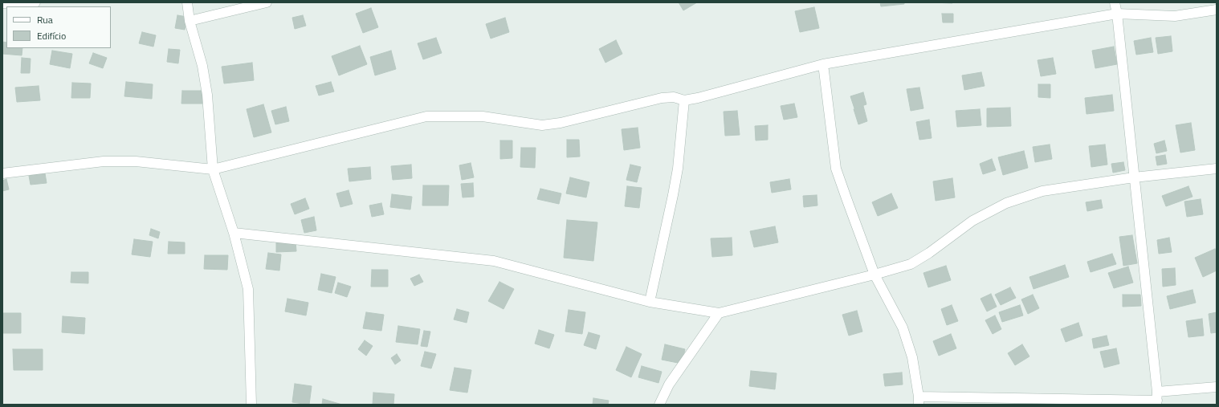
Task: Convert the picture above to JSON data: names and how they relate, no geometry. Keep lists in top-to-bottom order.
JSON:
{
  "legend": ["Rua", "Edifício"]
}
